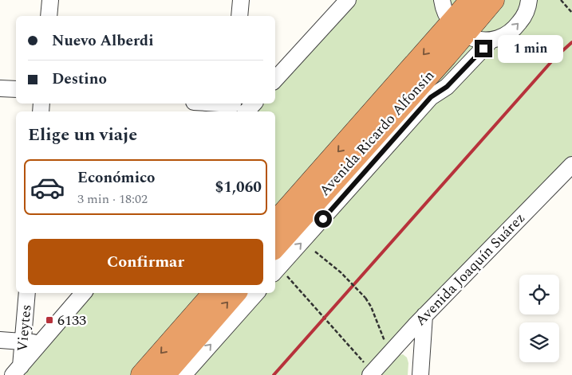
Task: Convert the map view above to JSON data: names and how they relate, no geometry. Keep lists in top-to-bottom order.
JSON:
{
  "streets": {
    "highway": ["Avenida Ricardo Alfonsín"],
    "street": ["Avenida Joaquín Suárez", "Vieytes"]
  },
  "places": {
    "transit": ["6133"]
  },
  "page": {
    "banner": ["Nuevo Alberdi", "Destino"],
    "bubble": "1 min",
    "heading": "Elige un viaje",
    "list": [
      {
        "name": "Económico",
        "note": "3 min · 18:02",
        "value": "$1,060"
      }
    ],
    "buttons": "Confirmar"
  }
}
